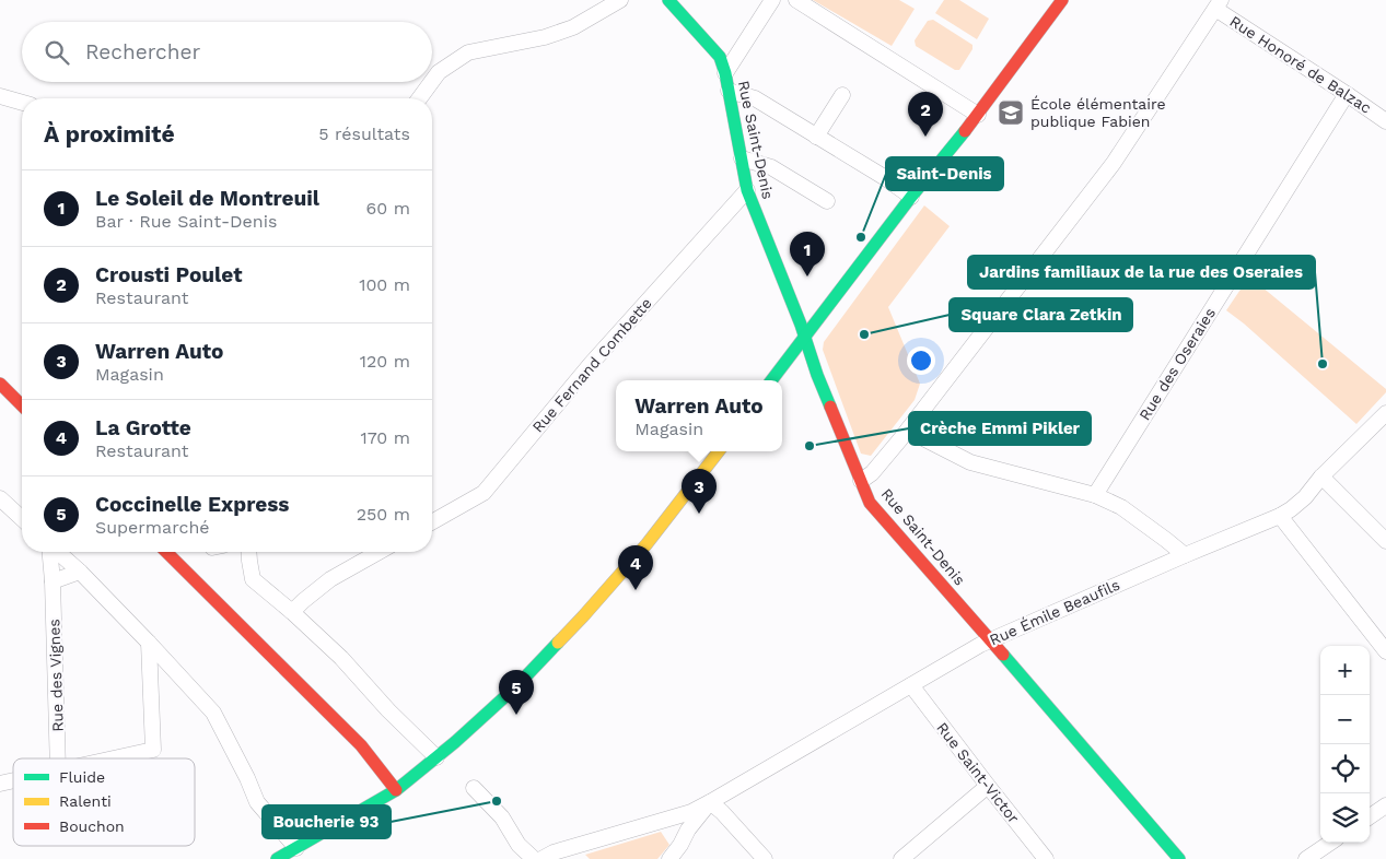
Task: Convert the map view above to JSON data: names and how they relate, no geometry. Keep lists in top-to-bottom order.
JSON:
{
  "streets": {
    "street": [
      "Rue Honoré de Balzac",
      "Rue Saint-Denis",
      "Rue des Oseraies",
      "Rue Fernand Combette",
      "Rue Émile Beaufils",
      "Rue des Vignes",
      "Rue Saint-Victor"
    ]
  },
  "crossings": [
    ["Rue Honoré de Balzac", "Rue des Oseraies"],
    ["Rue Saint-Denis", "Rue Fernand Combette"],
    ["Rue Saint-Denis", "Rue Émile Beaufils"],
    ["Rue Émile Beaufils", "Rue Saint-Victor"]
  ],
  "places": {
    "school or university": ["École élémentaire publique Fabien"],
    "other": [
      "Saint-Denis",
      "Square Clara Zetkin",
      "Jardins familiaux de la rue des Oseraies",
      "Crèche Emmi Pikler",
      "Boucherie 93"
    ]
  },
  "legend": ["Fluide", "Ralenti", "Bouchon"],
  "page": {
    "search": "Rechercher",
    "pins": [
      "2",
      "1",
      "3",
      "4",
      "5"
    ],
    "heading": ["À proximité", "5 résultats"],
    "list": [
      {
        "mark": "1",
        "name": "Le Soleil de Montreuil",
        "note": "Bar · Rue Saint-Denis",
        "value": "60 m"
      },
      {
        "mark": "2",
        "name": "Crousti Poulet",
        "note": "Restaurant",
        "value": "100 m"
      },
      {
        "mark": "3",
        "name": "Warren Auto",
        "note": "Magasin",
        "value": "120 m"
      },
      {
        "mark": "4",
        "name": "La Grotte",
        "note": "Restaurant",
        "value": "170 m"
      },
      {
        "mark": "5",
        "name": "Coccinelle Express",
        "note": "Supermarché",
        "value": "250 m"
      }
    ],
    "popup": ["Warren Auto", "Magasin"],
    "map_buttons": ["+", "−"]
  }
}
